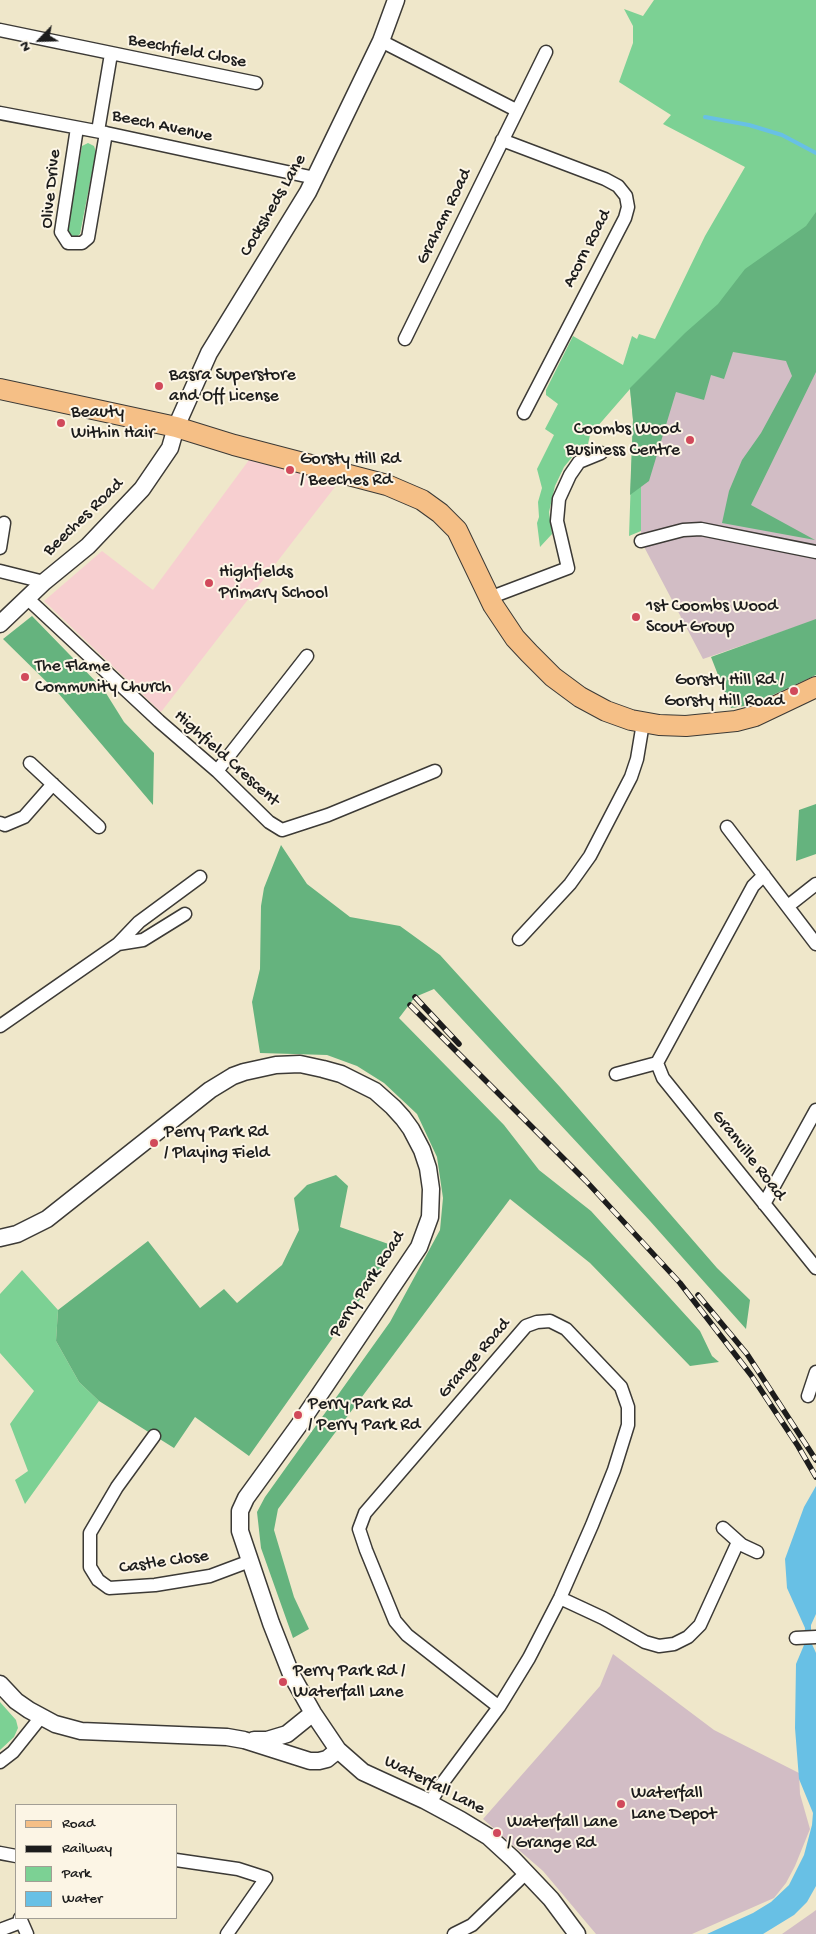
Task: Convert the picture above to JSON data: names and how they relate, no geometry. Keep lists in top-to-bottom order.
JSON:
{
  "streets": {
    "street": [
      "Beechfield Close",
      "Beech Avenue",
      "Olive Drive",
      "Cocksheds Lane",
      "Graham Road",
      "Acorn Road",
      "Beeches Road",
      "Highfield Crescent",
      "Granville Road",
      "Perry Park Road",
      "Grange Road",
      "Castle Close",
      "Waterfall Lane"
    ]
  },
  "crossings": [
    ["Beechfield Close", "Beech Avenue"],
    ["Beechfield Close", "Olive Drive"],
    ["Beech Avenue", "Olive Drive"],
    ["Beech Avenue", "Cocksheds Lane"],
    ["Cocksheds Lane", "Beeches Road"],
    ["Graham Road", "Acorn Road"],
    ["Beeches Road", "Highfield Crescent"],
    ["Perry Park Road", "Castle Close"],
    ["Perry Park Road", "Waterfall Lane"],
    ["Grange Road", "Waterfall Lane"]
  ],
  "places": [
    "Basra Superstore and Off License",
    "Beauty Within Hair",
    "Coombs Wood Business Centre",
    "Gorsty Hill Rd / Beeches Rd",
    "Highfields Primary School",
    "1st Coombs Wood Scout Group",
    "The Flame Community Church",
    "Gorsty Hill Rd / Gorsty Hill Road",
    "Perry Park Rd / Playing Field",
    "Perry Park Rd / Perry Park Rd",
    "Perry Park Rd / Waterfall Lane",
    "Waterfall Lane Depot",
    "Waterfall Lane / Grange Rd"
  ],
  "legend": [
    "Road",
    "Railway",
    "Park",
    "Water"
  ],
  "north": "bottom left"
}
